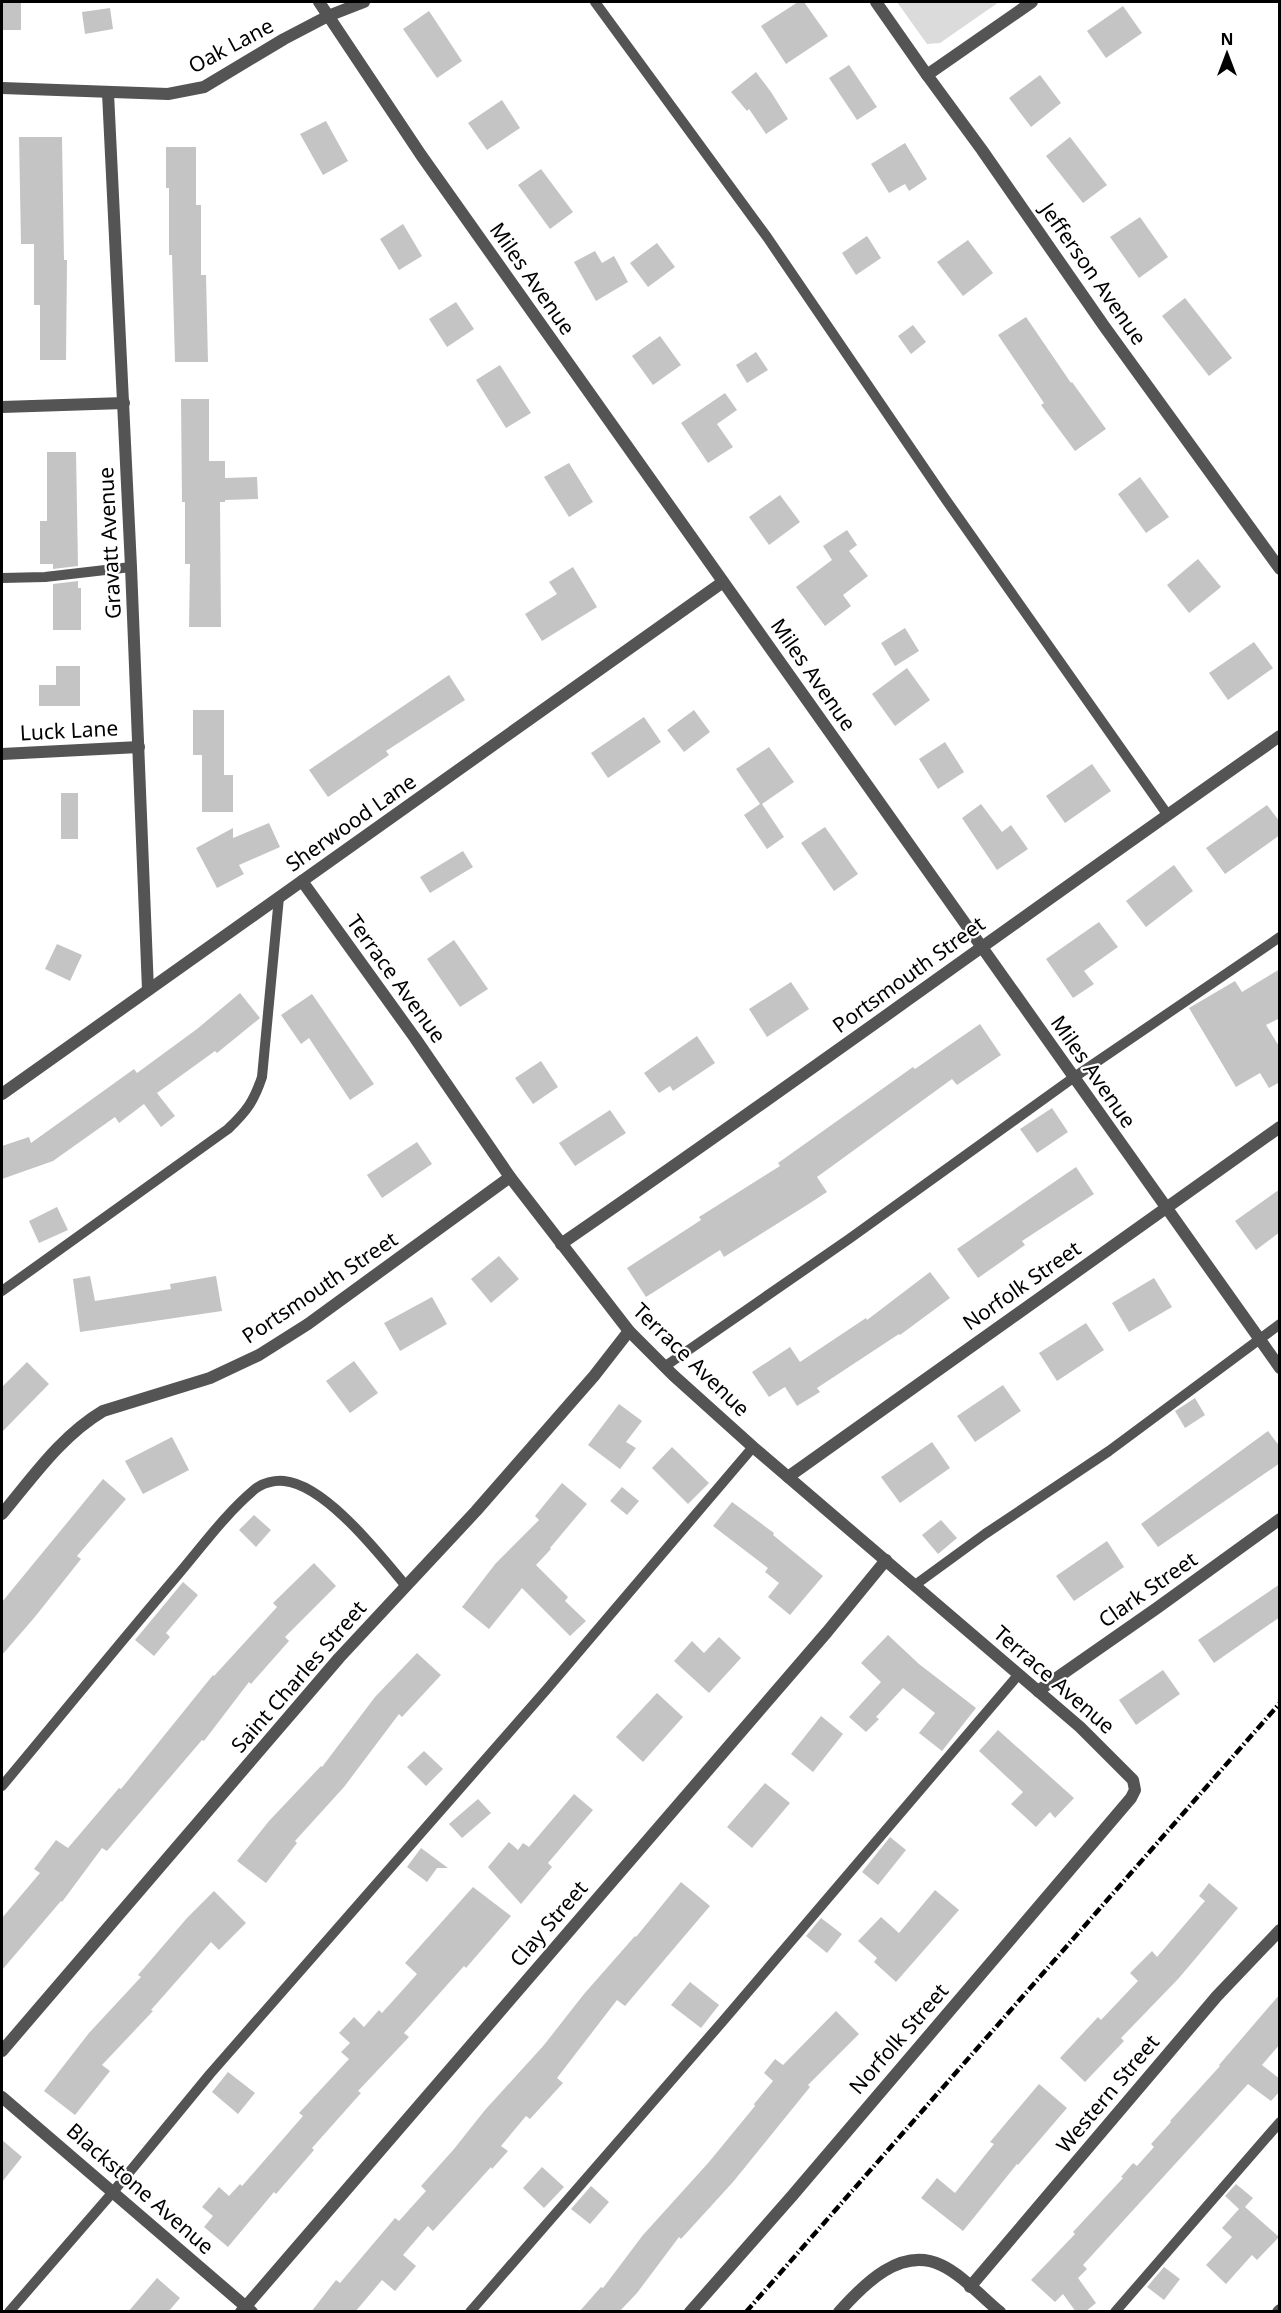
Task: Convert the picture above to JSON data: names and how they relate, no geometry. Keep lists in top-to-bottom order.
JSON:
{
  "streets": {
    "street": [
      "Oak Lane",
      "Jefferson Avenue",
      "Miles Avenue",
      "Gravatt Avenue",
      "Luck Lane",
      "Sherwood Lane",
      "Portsmouth Street",
      "Terrace Avenue",
      "Norfolk Street",
      "Clark Street",
      "Saint Charles Street",
      "Clay Street",
      "Western Street",
      "Blackstone Avenue"
    ]
  },
  "crossings": [
    ["Oak Lane", "Miles Avenue"],
    ["Oak Lane", "Gravatt Avenue"],
    ["Miles Avenue", "Sherwood Lane"],
    ["Miles Avenue", "Portsmouth Street"],
    ["Miles Avenue", "Norfolk Street"],
    ["Gravatt Avenue", "Luck Lane"],
    ["Gravatt Avenue", "Sherwood Lane"],
    ["Sherwood Lane", "Terrace Avenue"],
    ["Portsmouth Street", "Terrace Avenue"],
    ["Terrace Avenue", "Norfolk Street"],
    ["Terrace Avenue", "Clark Street"],
    ["Terrace Avenue", "Saint Charles Street"],
    ["Terrace Avenue", "Clay Street"],
    ["Clay Street", "Blackstone Avenue"]
  ],
  "north": "top"
}
